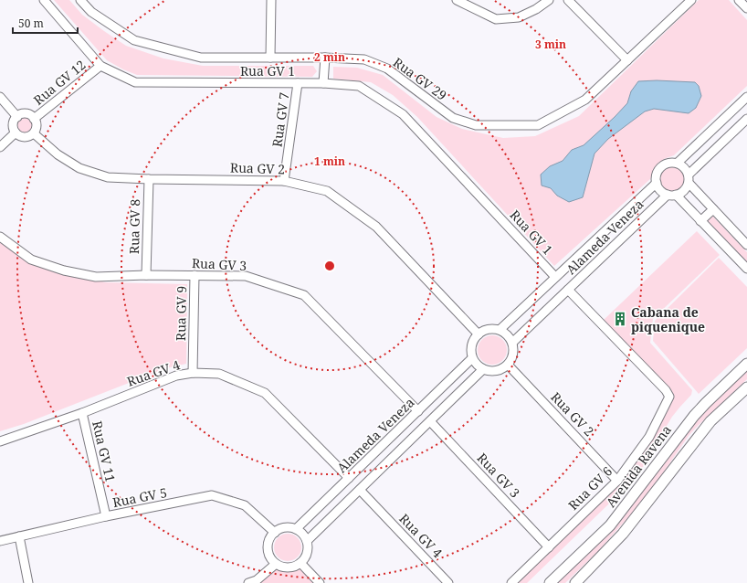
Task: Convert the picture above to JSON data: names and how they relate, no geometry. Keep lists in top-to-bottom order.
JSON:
{
  "streets": {
    "street": [
      "Rua GV 1",
      "Rua GV 29",
      "Rua GV 12",
      "Rua GV 7",
      "Rua GV 2",
      "Rua GV 8",
      "Alameda Veneza",
      "Rua GV 3",
      "Rua GV 9",
      "Rua GV 4",
      "Rua GV 11",
      "Avenida Ravena",
      "Rua GV 6",
      "Rua GV 5"
    ]
  },
  "crossings": [
    ["Rua GV 1", "Rua GV 12"],
    ["Rua GV 1", "Rua GV 7"],
    ["Rua GV 1", "Alameda Veneza"],
    ["Rua GV 12", "Rua GV 2"],
    ["Rua GV 7", "Rua GV 2"],
    ["Rua GV 2", "Rua GV 8"],
    ["Rua GV 2", "Alameda Veneza"],
    ["Rua GV 2", "Rua GV 6"],
    ["Rua GV 8", "Rua GV 3"],
    ["Alameda Veneza", "Rua GV 3"],
    ["Alameda Veneza", "Rua GV 4"],
    ["Alameda Veneza", "Rua GV 6"],
    ["Alameda Veneza", "Rua GV 5"],
    ["Rua GV 3", "Rua GV 9"],
    ["Rua GV 3", "Rua GV 6"],
    ["Rua GV 9", "Rua GV 4"],
    ["Rua GV 4", "Rua GV 11"],
    ["Rua GV 11", "Rua GV 5"]
  ],
  "places": {
    "building": ["Cabana de piquenique"]
  },
  "scale_bar": "50 m",
  "rings": ["3 min", "2 min", "1 min"]
}
